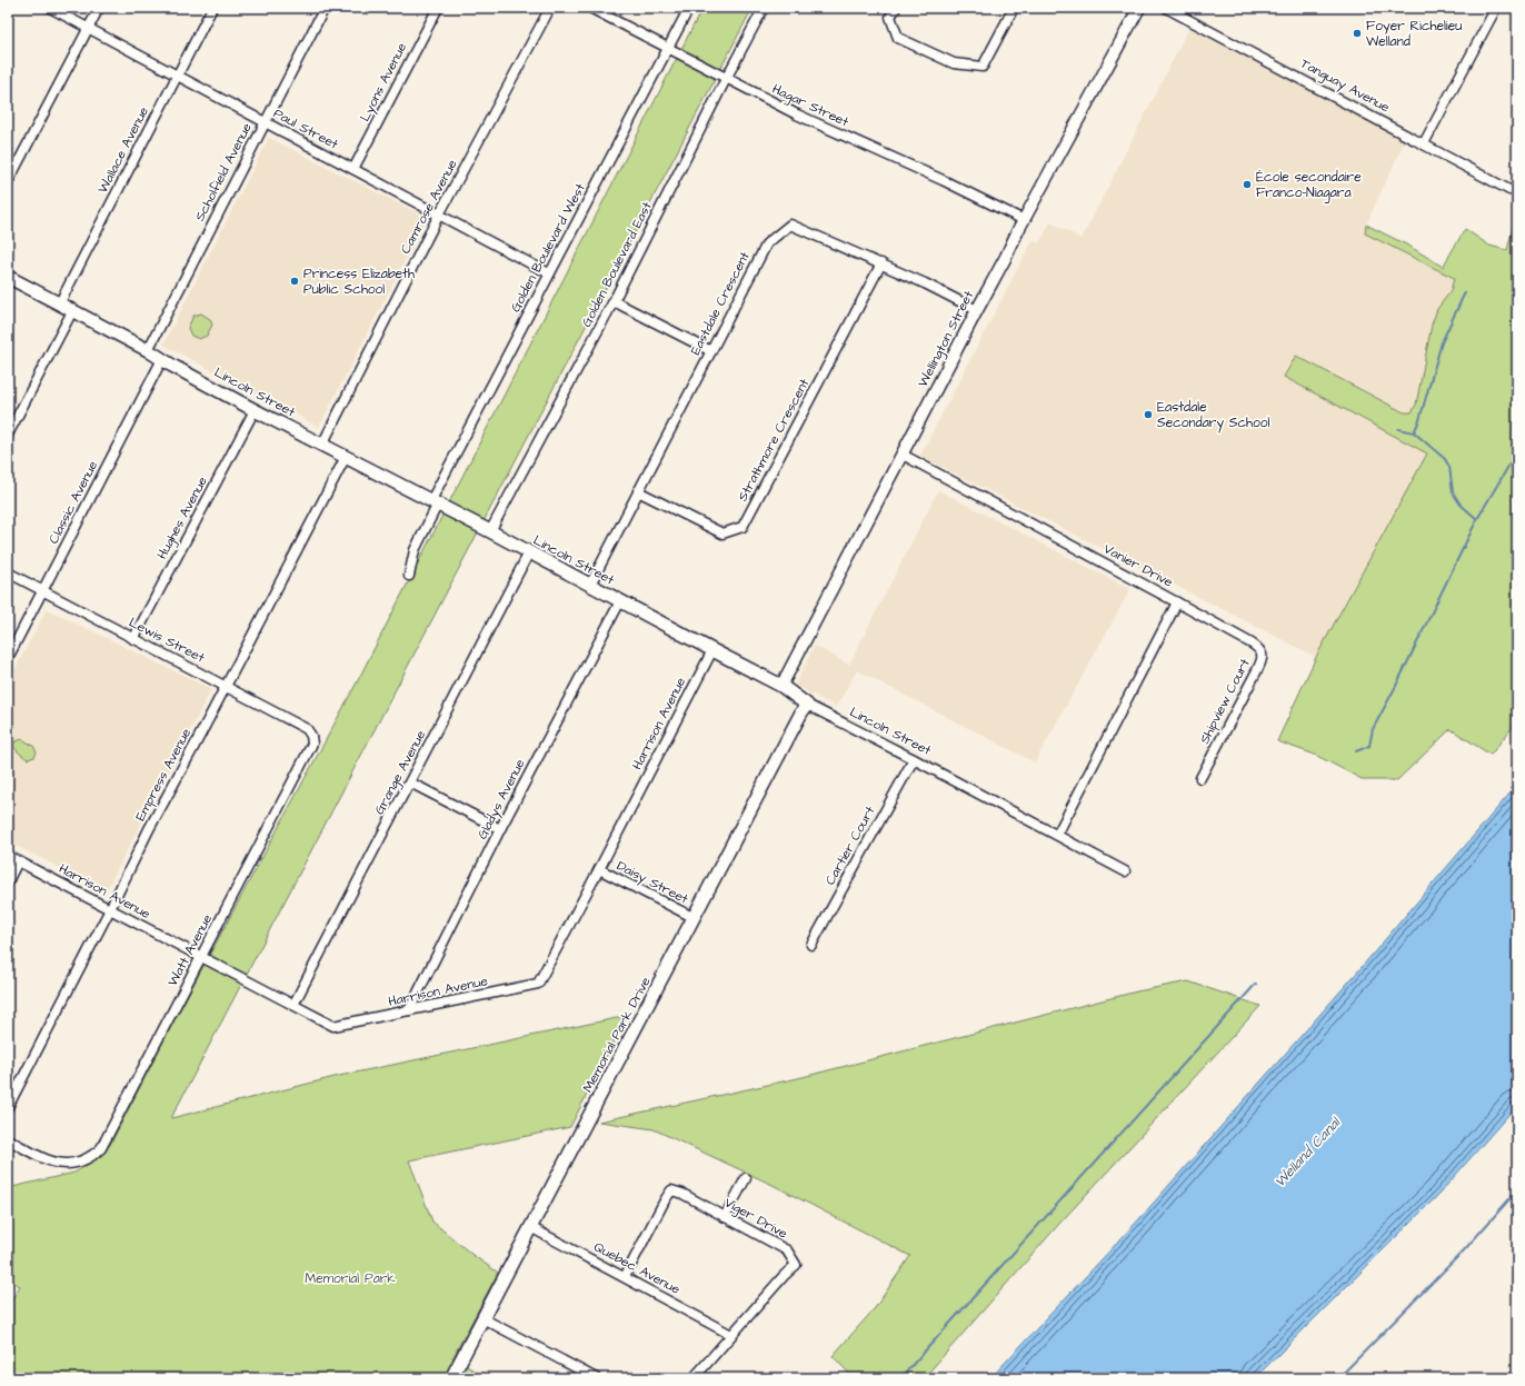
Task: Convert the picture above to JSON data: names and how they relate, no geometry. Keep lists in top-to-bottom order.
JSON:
{
  "streets": {
    "main road": ["Lincoln Street", "Memorial Park Drive"],
    "street": [
      "Lyons Avenue",
      "Tanguay Avenue",
      "Hagar Street",
      "Paul Street",
      "Wallace Avenue",
      "Scholfield Avenue",
      "Camrose Avenue",
      "Golden Boulevard West",
      "Golden Boulevard East",
      "Eastdale Crescent",
      "Wellington Street",
      "Strathmore Crescent",
      "Classic Avenue",
      "Hughes Avenue",
      "Vanier Drive",
      "Lewis Street",
      "Shipview Court",
      "Harrison Avenue",
      "Grange Avenue",
      "Empress Avenue",
      "Gladys Avenue",
      "Cartier Court",
      "Daisy Street",
      "Watt Avenue",
      "Viger Drive",
      "Quebec Avenue"
    ]
  },
  "crossings": [
    ["Lyons Avenue", "Paul Street"],
    ["Hagar Street", "Golden Boulevard West"],
    ["Hagar Street", "Golden Boulevard East"],
    ["Hagar Street", "Wellington Street"],
    ["Paul Street", "Wallace Avenue"],
    ["Paul Street", "Scholfield Avenue"],
    ["Paul Street", "Camrose Avenue"],
    ["Paul Street", "Golden Boulevard West"],
    ["Wallace Avenue", "Lincoln Street"],
    ["Scholfield Avenue", "Lincoln Street"],
    ["Camrose Avenue", "Lincoln Street"],
    ["Golden Boulevard West", "Lincoln Street"],
    ["Golden Boulevard East", "Lincoln Street"],
    ["Eastdale Crescent", "Wellington Street"],
    ["Eastdale Crescent", "Lincoln Street"],
    ["Eastdale Crescent", "Strathmore Crescent"],
    ["Wellington Street", "Lincoln Street"],
    ["Wellington Street", "Vanier Drive"],
    ["Lincoln Street", "Classic Avenue"],
    ["Lincoln Street", "Hughes Avenue"],
    ["Lincoln Street", "Vanier Drive"],
    ["Lincoln Street", "Harrison Avenue"],
    ["Lincoln Street", "Grange Avenue"],
    ["Lincoln Street", "Empress Avenue"],
    ["Lincoln Street", "Gladys Avenue"],
    ["Lincoln Street", "Cartier Court"],
    ["Lincoln Street", "Memorial Park Drive"],
    ["Classic Avenue", "Lewis Street"],
    ["Hughes Avenue", "Lewis Street"],
    ["Vanier Drive", "Shipview Court"],
    ["Lewis Street", "Empress Avenue"],
    ["Lewis Street", "Watt Avenue"],
    ["Harrison Avenue", "Grange Avenue"],
    ["Harrison Avenue", "Empress Avenue"],
    ["Harrison Avenue", "Gladys Avenue"],
    ["Harrison Avenue", "Daisy Street"],
    ["Harrison Avenue", "Watt Avenue"],
    ["Daisy Street", "Memorial Park Drive"],
    ["Memorial Park Drive", "Quebec Avenue"],
    ["Viger Drive", "Quebec Avenue"]
  ],
  "water": ["Welland Canal"],
  "parks": ["Memorial Park"],
  "places": [
    "Foyer Richelieu Welland",
    "École secondaire Franco-Niagara",
    "Princess Elizabeth Public School",
    "Eastdale Secondary School"
  ]
}
